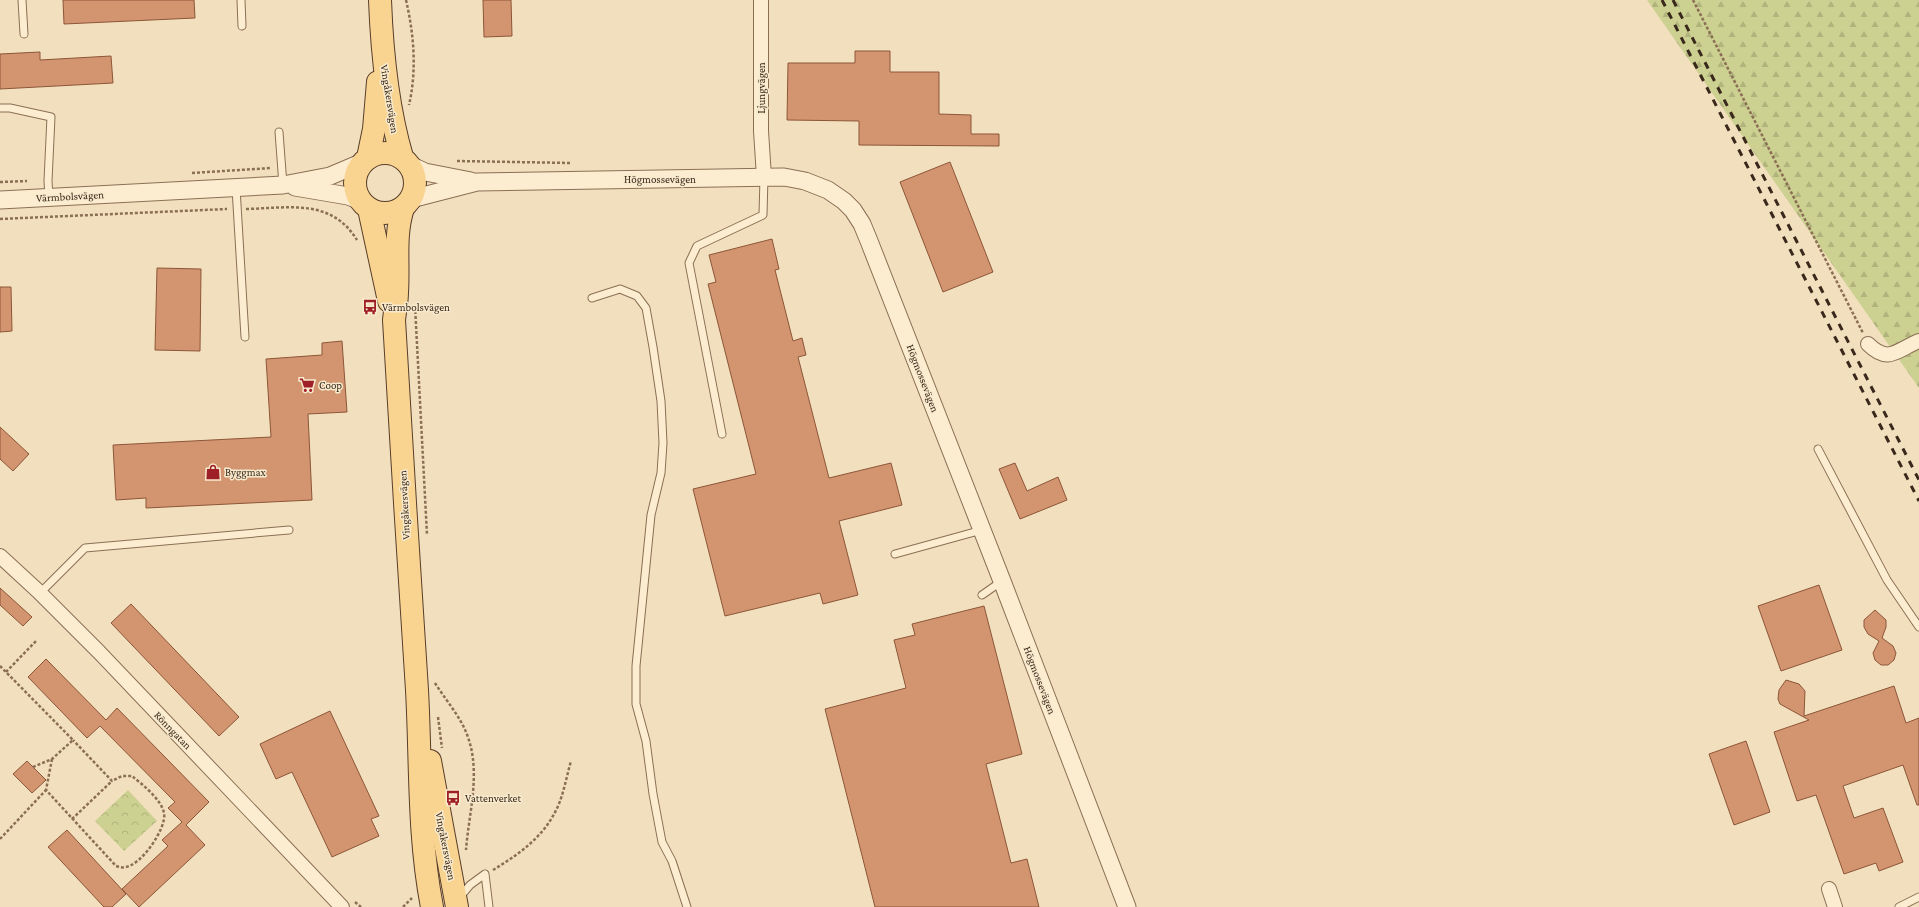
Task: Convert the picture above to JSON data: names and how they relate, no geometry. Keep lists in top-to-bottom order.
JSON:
{
  "streets": {
    "main road": ["Vingåkersvägen"],
    "street": [
      "Ljungvägen",
      "Högmossevägen",
      "Värmbolsvägen",
      "Rönngatan"
    ]
  },
  "crossings": [
    ["Ljungvägen", "Högmossevägen"],
    ["Vingåkersvägen", "Högmossevägen"],
    ["Vingåkersvägen", "Värmbolsvägen"],
    ["Högmossevägen", "Värmbolsvägen"]
  ],
  "places": {
    "bus stop": ["Värmbolsvägen", "Vattenverket"],
    "supermarket": ["Coop"],
    "shop": ["Byggmax"]
  }
}
